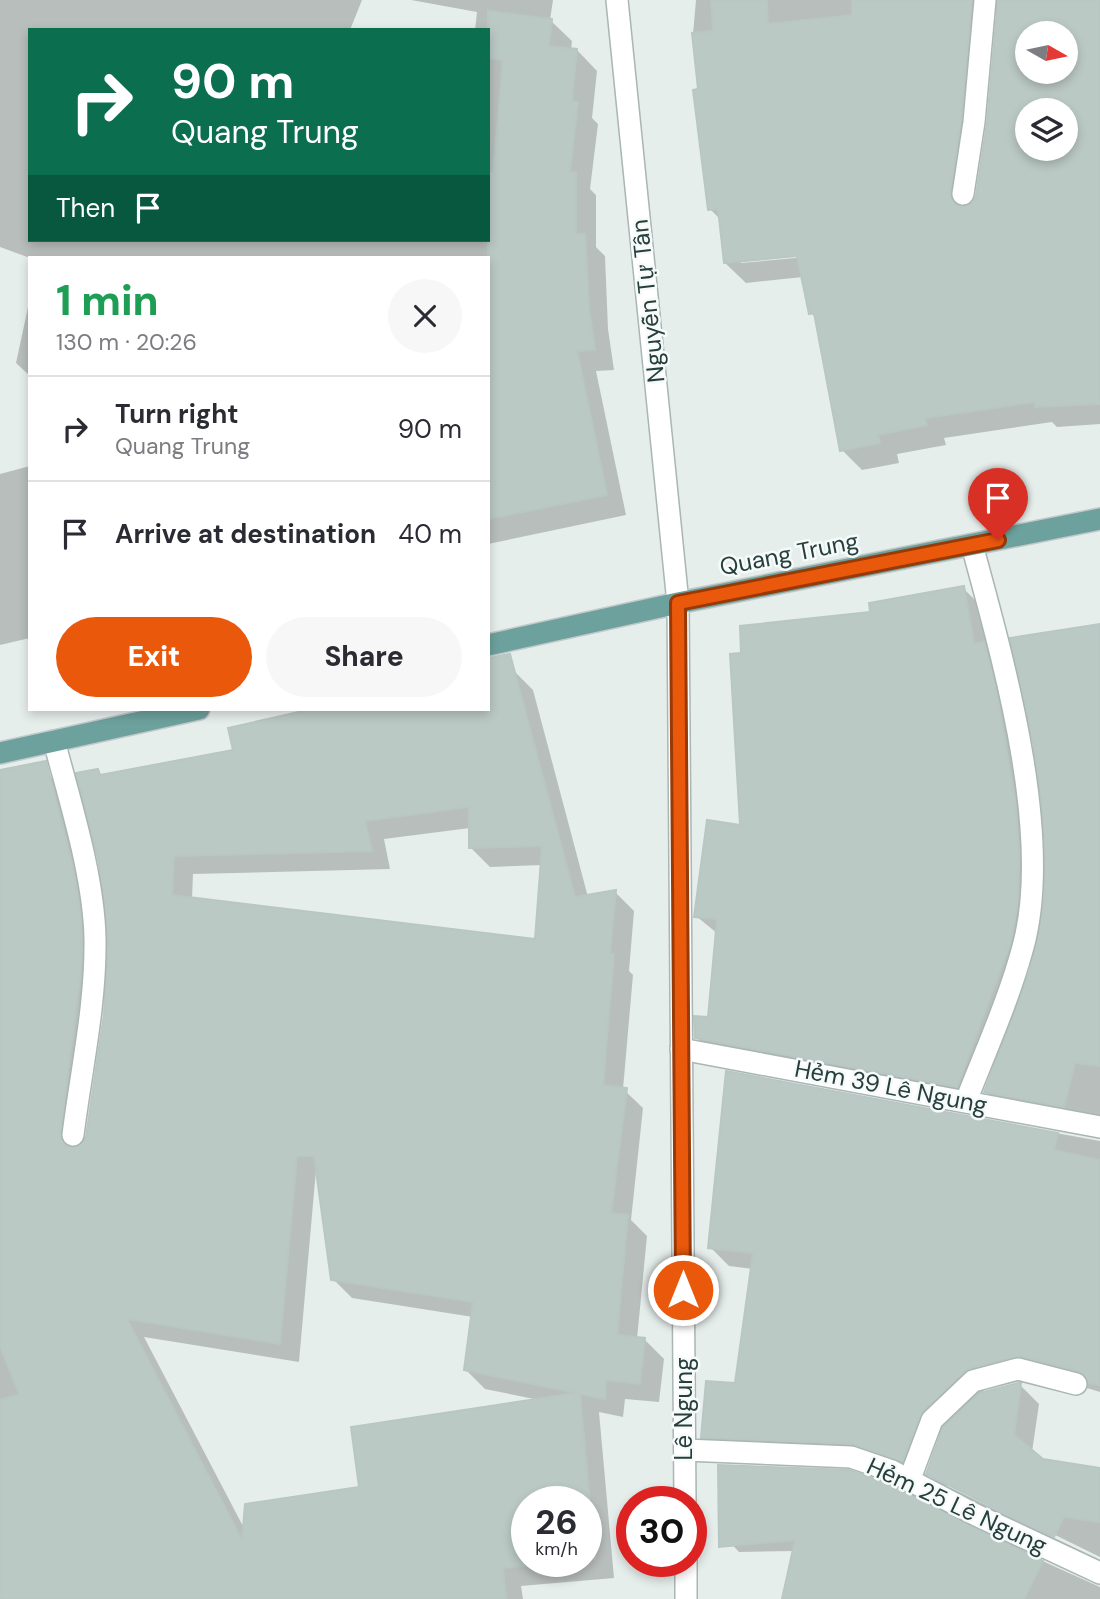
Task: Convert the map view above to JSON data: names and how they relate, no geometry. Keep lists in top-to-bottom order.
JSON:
{
  "streets": {
    "main road": ["Quang Trung"],
    "street": [
      "Nguyễn Tự Tân",
      "Hẻm 39 Lê Ngung",
      "Lê Ngung",
      "Hẻm 25 Lê Ngung"
    ]
  },
  "crossings": [
    ["Nguyễn Tự Tân", "Quang Trung"],
    ["Nguyễn Tự Tân", "Lê Ngung"],
    ["Quang Trung", "Lê Ngung"],
    ["Hẻm 39 Lê Ngung", "Lê Ngung"],
    ["Lê Ngung", "Hẻm 25 Lê Ngung"]
  ],
  "north": "right",
  "page": {
    "turn": ["90 m", "Quang Trung"],
    "then": "Then",
    "heading": ["1 min", "130 m · 20:26"],
    "list": [
      {
        "name": "Turn right",
        "note": "Quang Trung",
        "value": "90 m"
      },
      {
        "name": "Arrive at destination",
        "value": "40 m"
      }
    ],
    "buttons": ["Exit", "Share"],
    "speed": "26 km/h",
    "limit": "30"
  }
}
